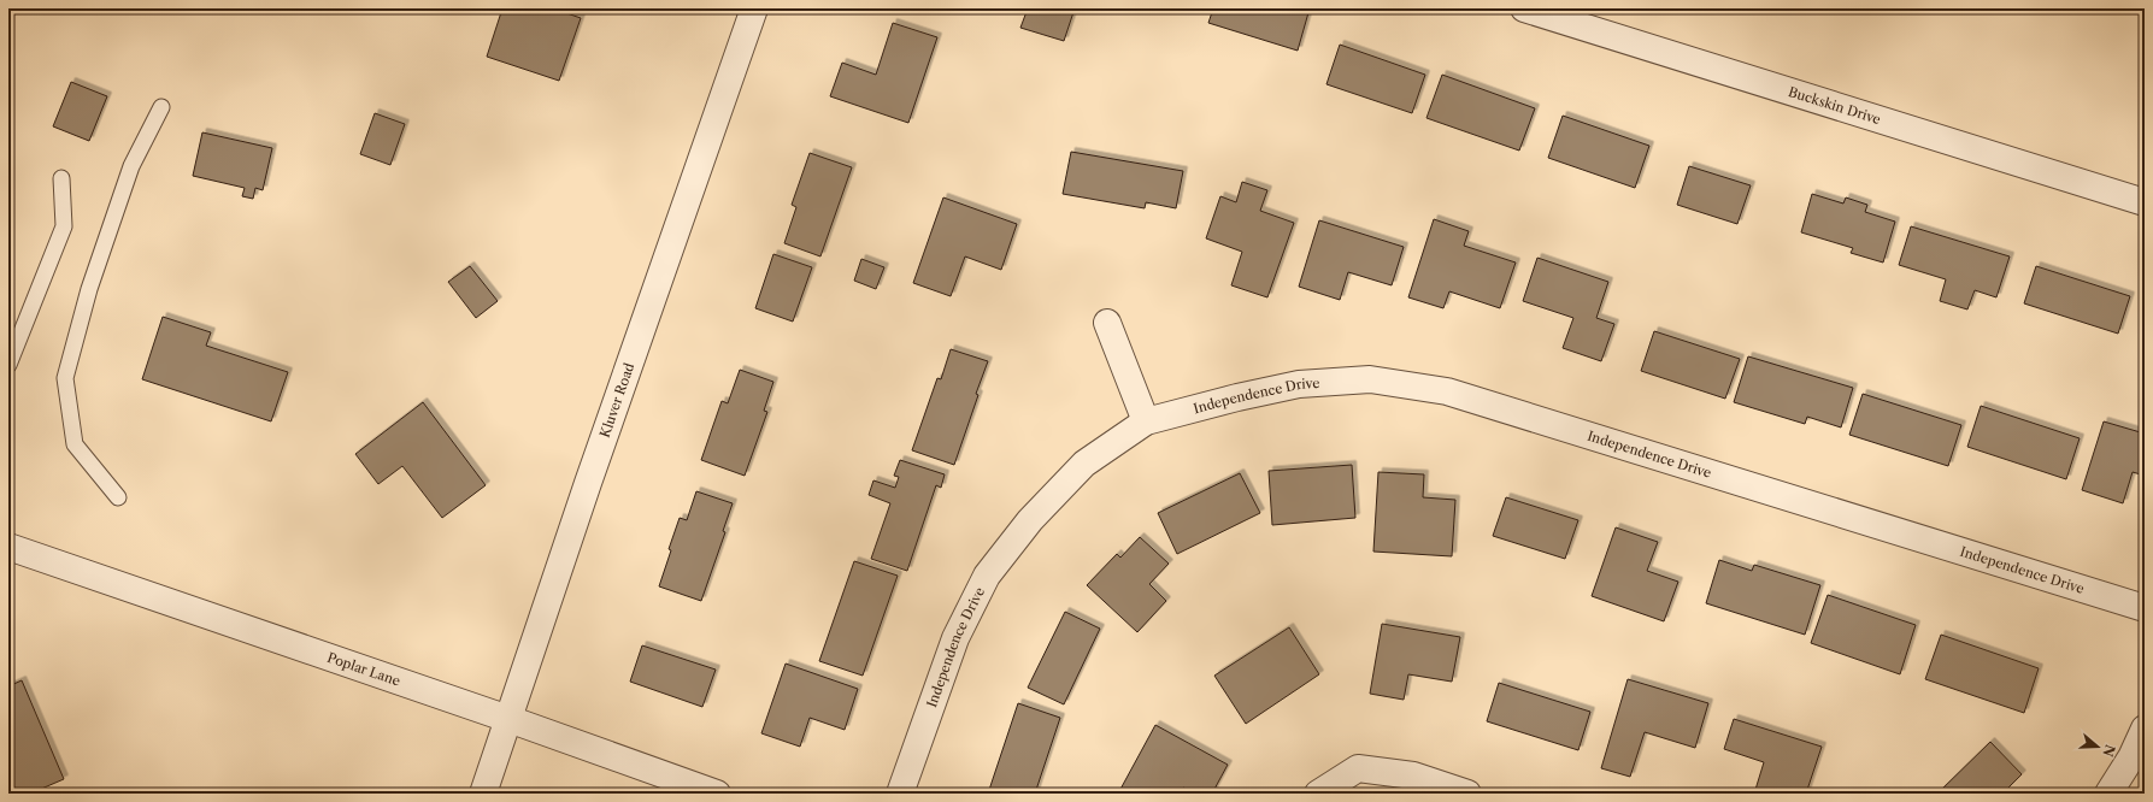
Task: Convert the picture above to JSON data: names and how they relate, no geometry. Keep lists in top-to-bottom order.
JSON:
{
  "streets": {
    "street": [
      "Buckskin Drive",
      "Independence Drive",
      "Kluver Road",
      "Poplar Lane"
    ]
  },
  "crossings": [
    ["Kluver Road", "Poplar Lane"]
  ],
  "north": "right"
}
